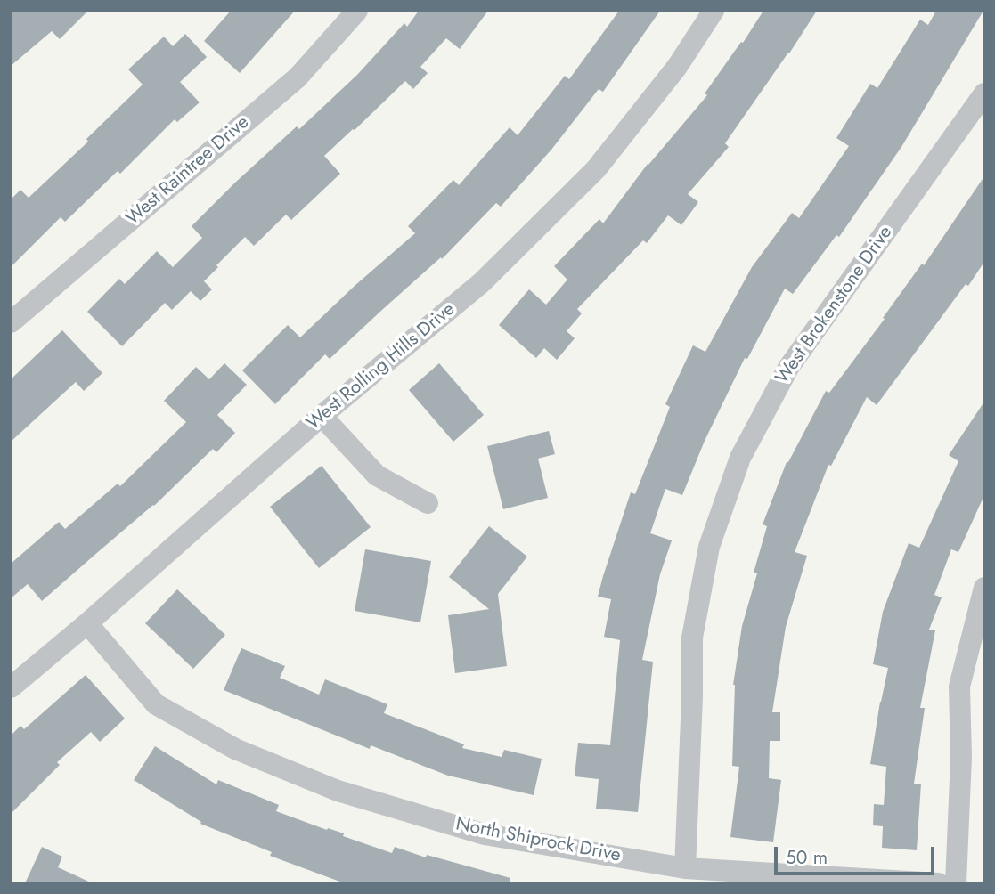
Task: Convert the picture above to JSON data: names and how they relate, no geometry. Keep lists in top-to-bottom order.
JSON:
{
  "streets": {
    "street": [
      "West Raintree Drive",
      "West Brokenstone Drive",
      "West Rolling Hills Drive",
      "North Shiprock Drive"
    ]
  },
  "crossings": [
    ["West Brokenstone Drive", "North Shiprock Drive"],
    ["West Rolling Hills Drive", "North Shiprock Drive"]
  ],
  "scale_bar": "50 m"
}
